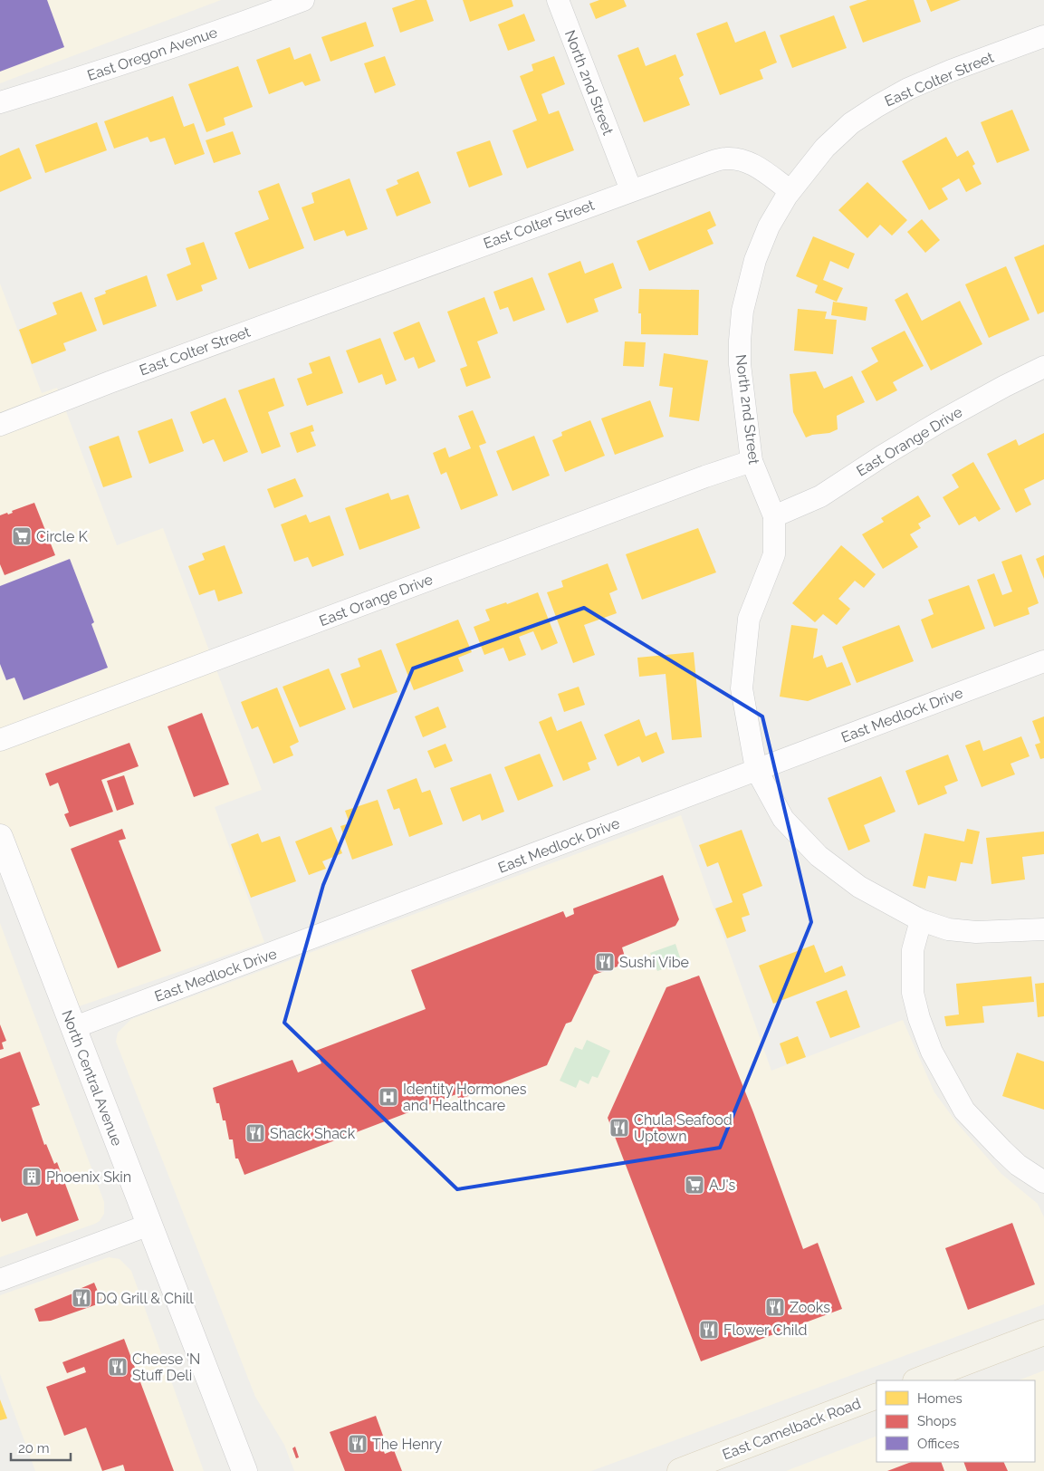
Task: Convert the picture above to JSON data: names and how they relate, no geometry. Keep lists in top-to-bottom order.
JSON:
{
  "streets": {
    "main road": ["North Central Avenue", "East Camelback Road"],
    "street": [
      "East Oregon Avenue",
      "East Colter Street",
      "North 2nd Street",
      "East Orange Drive",
      "East Medlock Drive"
    ]
  },
  "crossings": [
    ["East Colter Street", "North 2nd Street"],
    ["North 2nd Street", "East Orange Drive"],
    ["North 2nd Street", "East Medlock Drive"],
    ["East Medlock Drive", "North Central Avenue"]
  ],
  "places": {
    "supermarket": ["Circle K", "AJ's"],
    "restaurant": [
      "Sushi Vibe",
      "Chula Seafood Uptown",
      "Shack Shack",
      "DQ Grill & Chill",
      "Zooks",
      "Flower Child",
      "Cheese 'N Stuff Deli",
      "The Henry"
    ],
    "hospital": ["Identity Hormones and Healthcare"],
    "building": ["Phoenix Skin"]
  },
  "legend": ["Homes", "Shops", "Offices"],
  "scale_bar": "20 m"
}
